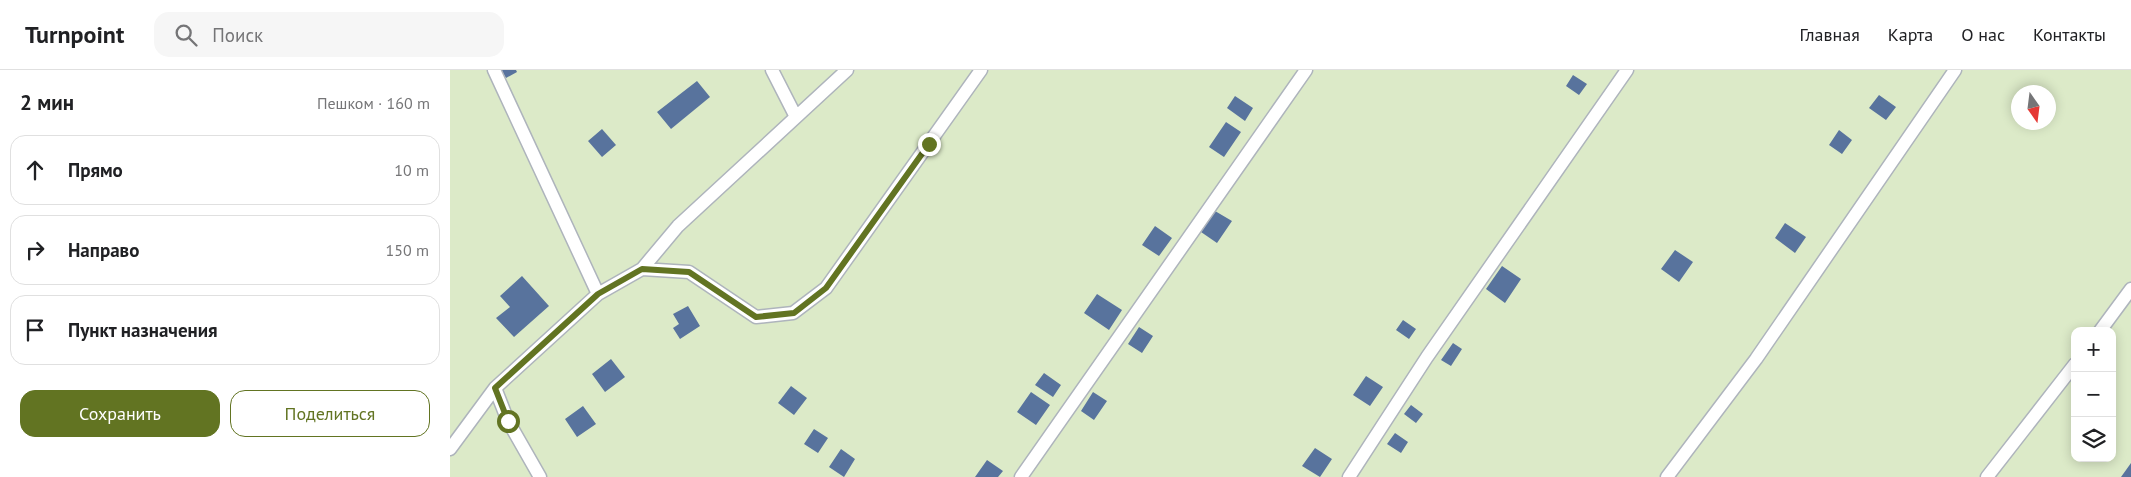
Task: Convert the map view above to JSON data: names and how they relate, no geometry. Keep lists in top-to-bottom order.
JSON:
{
  "north": "bottom",
  "page": {
    "header": "Turnpoint",
    "search": "Поиск",
    "nav": [
      "Главная",
      "Карта",
      "О нас",
      "Контакты"
    ],
    "heading": ["2 мин", "Пешком · 160 m"],
    "list": [
      ["Прямо", "10 m"],
      ["Направо", "150 m"],
      "Пункт назначения"
    ],
    "map_buttons": ["+", "−"],
    "buttons": ["Сохранить", "Поделиться"]
  }
}
